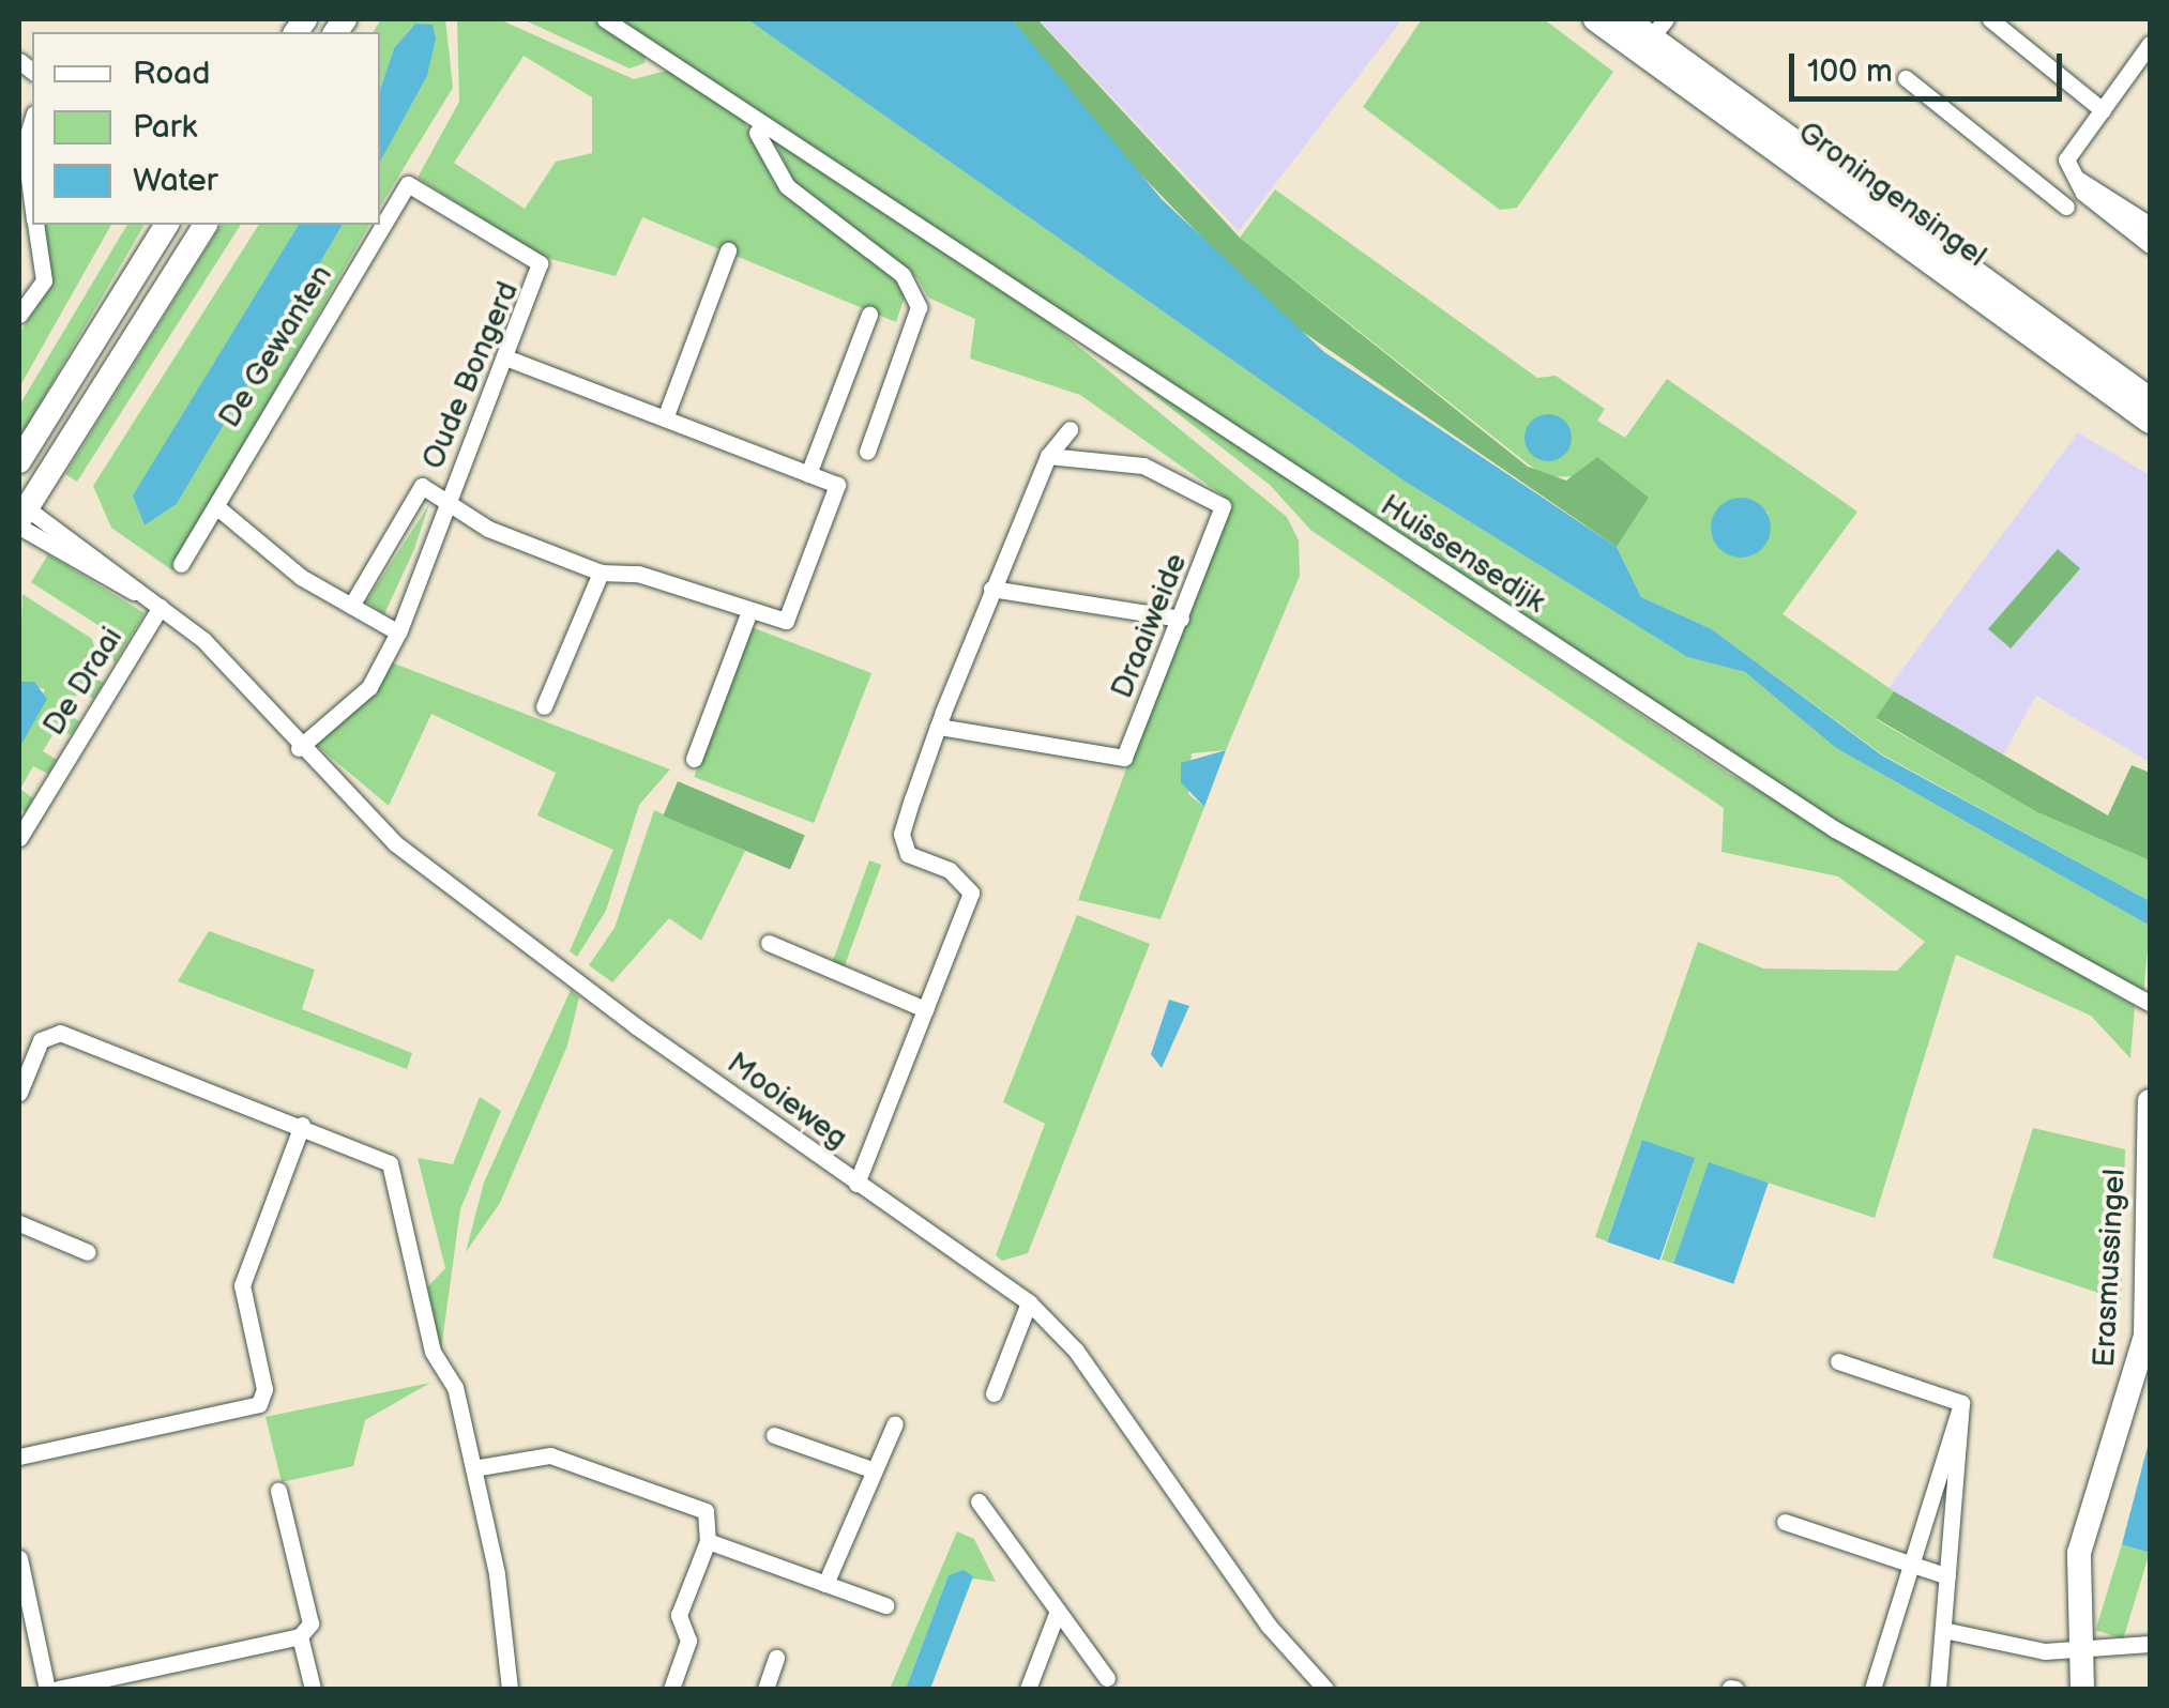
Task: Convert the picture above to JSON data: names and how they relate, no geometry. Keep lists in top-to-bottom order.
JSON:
{
  "streets": {
    "street": [
      "Groningensingel",
      "De Gewanten",
      "Oude Bongerd",
      "Huissensedijk",
      "Draaiweide",
      "De Draai",
      "Mooieweg",
      "Erasmussingel"
    ]
  },
  "crossings": [
    ["De Gewanten", "Oude Bongerd"],
    ["Oude Bongerd", "Mooieweg"],
    ["De Draai", "Mooieweg"]
  ],
  "legend": ["Road", "Park", "Water"],
  "scale_bar": "100 m"
}
